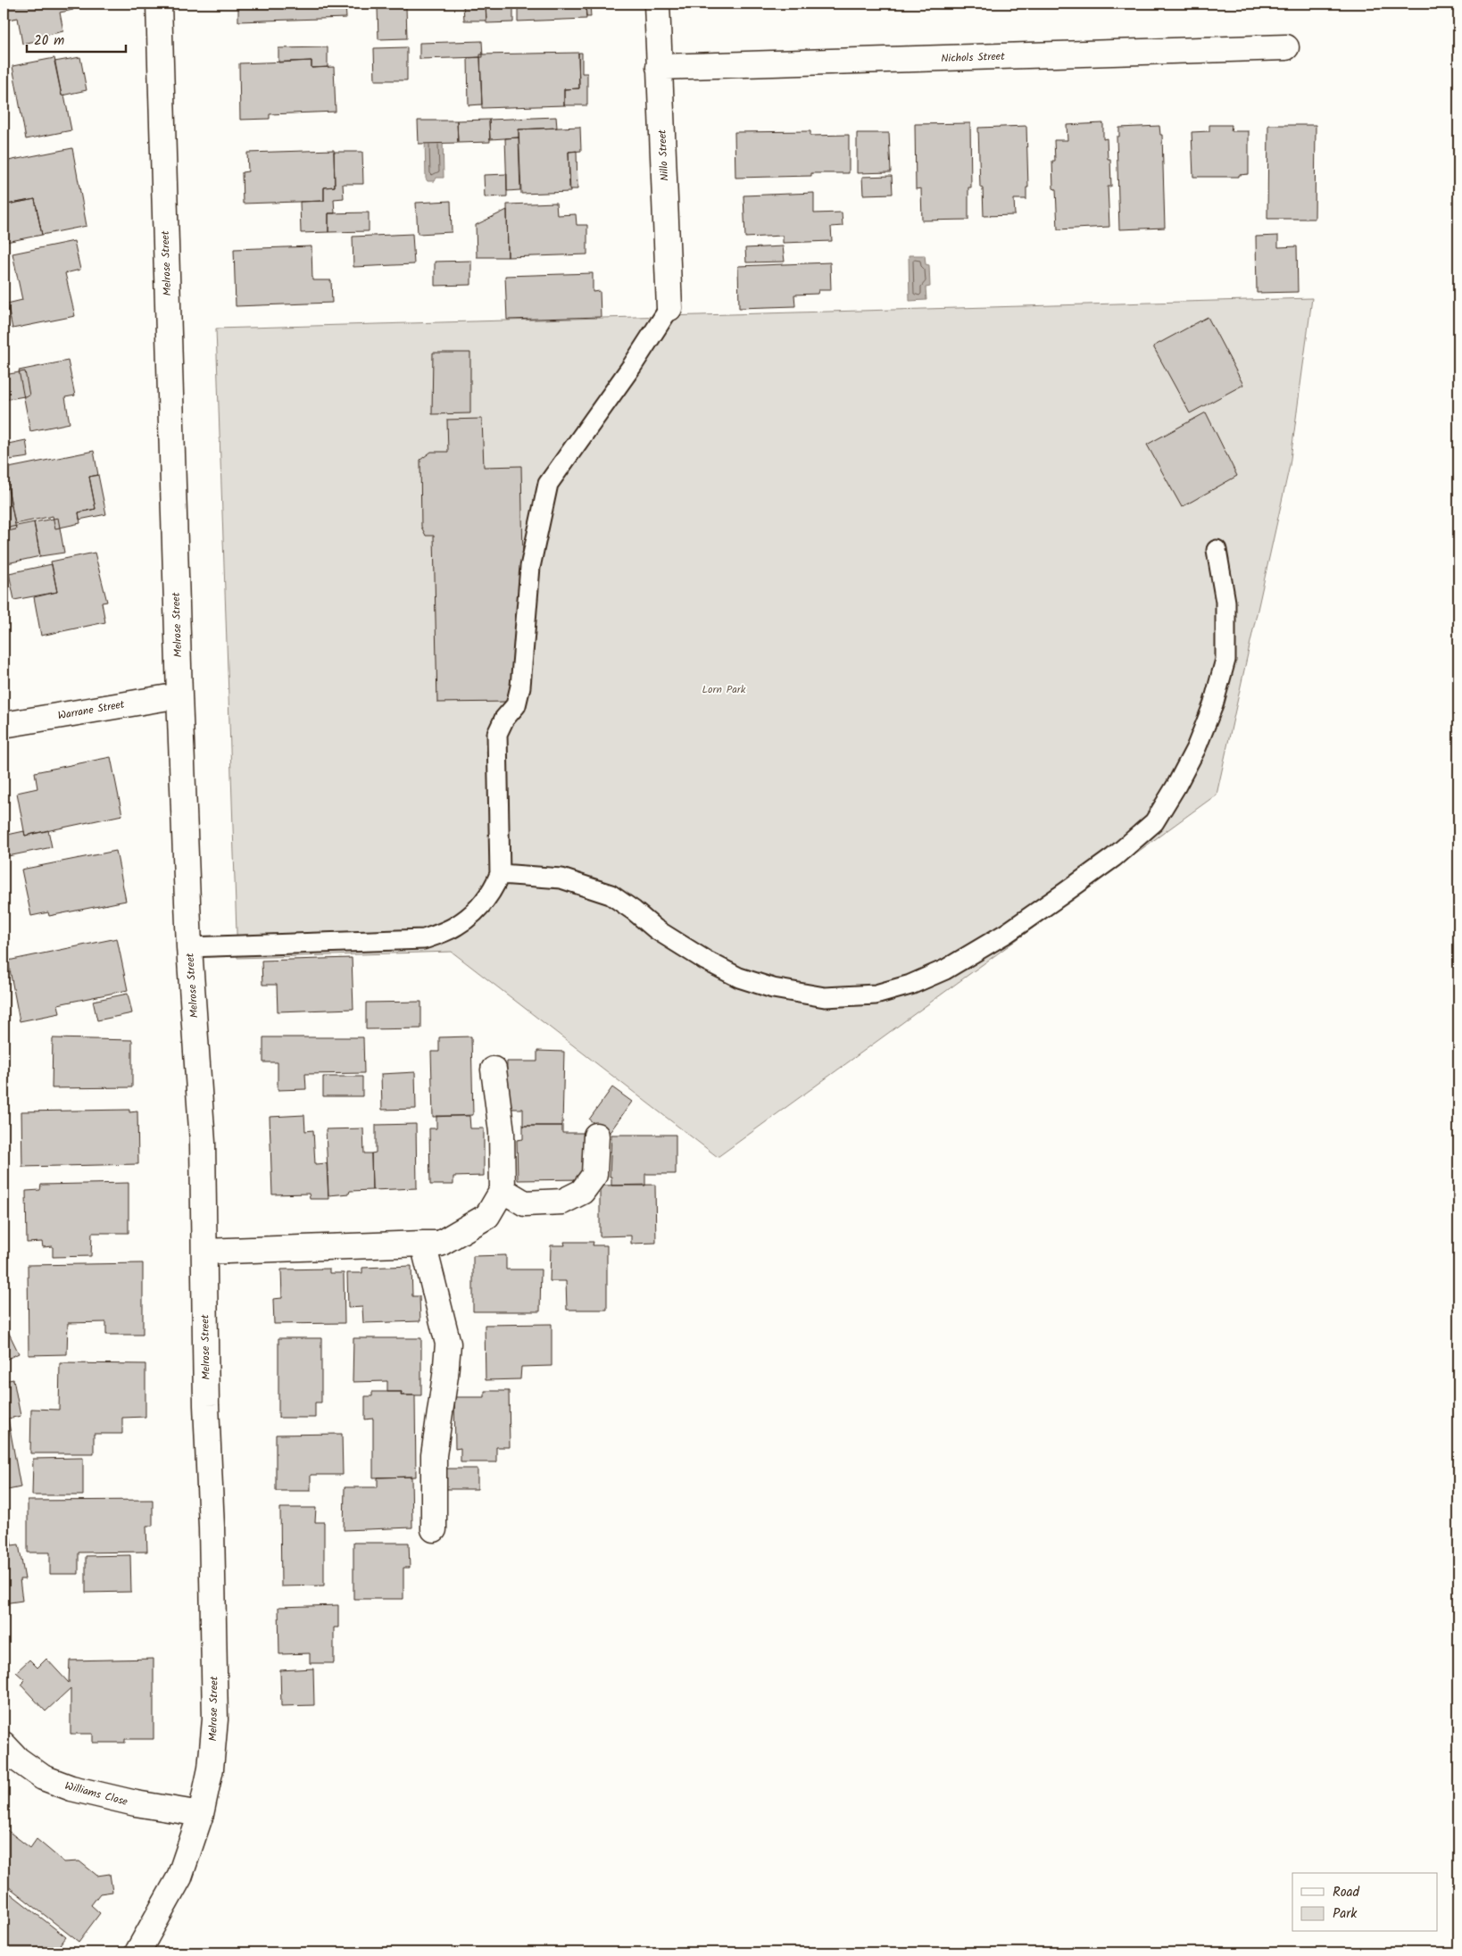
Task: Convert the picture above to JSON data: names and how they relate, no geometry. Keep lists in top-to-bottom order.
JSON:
{
  "streets": {
    "street": [
      "Nichols Street",
      "Nillo Street",
      "Melrose Street",
      "Warrane Street",
      "Williams Close"
    ]
  },
  "crossings": [
    ["Nichols Street", "Nillo Street"],
    ["Melrose Street", "Warrane Street"],
    ["Melrose Street", "Williams Close"]
  ],
  "parks": ["Lorn Park"],
  "legend": ["Road", "Park"],
  "scale_bar": "20 m"
}
